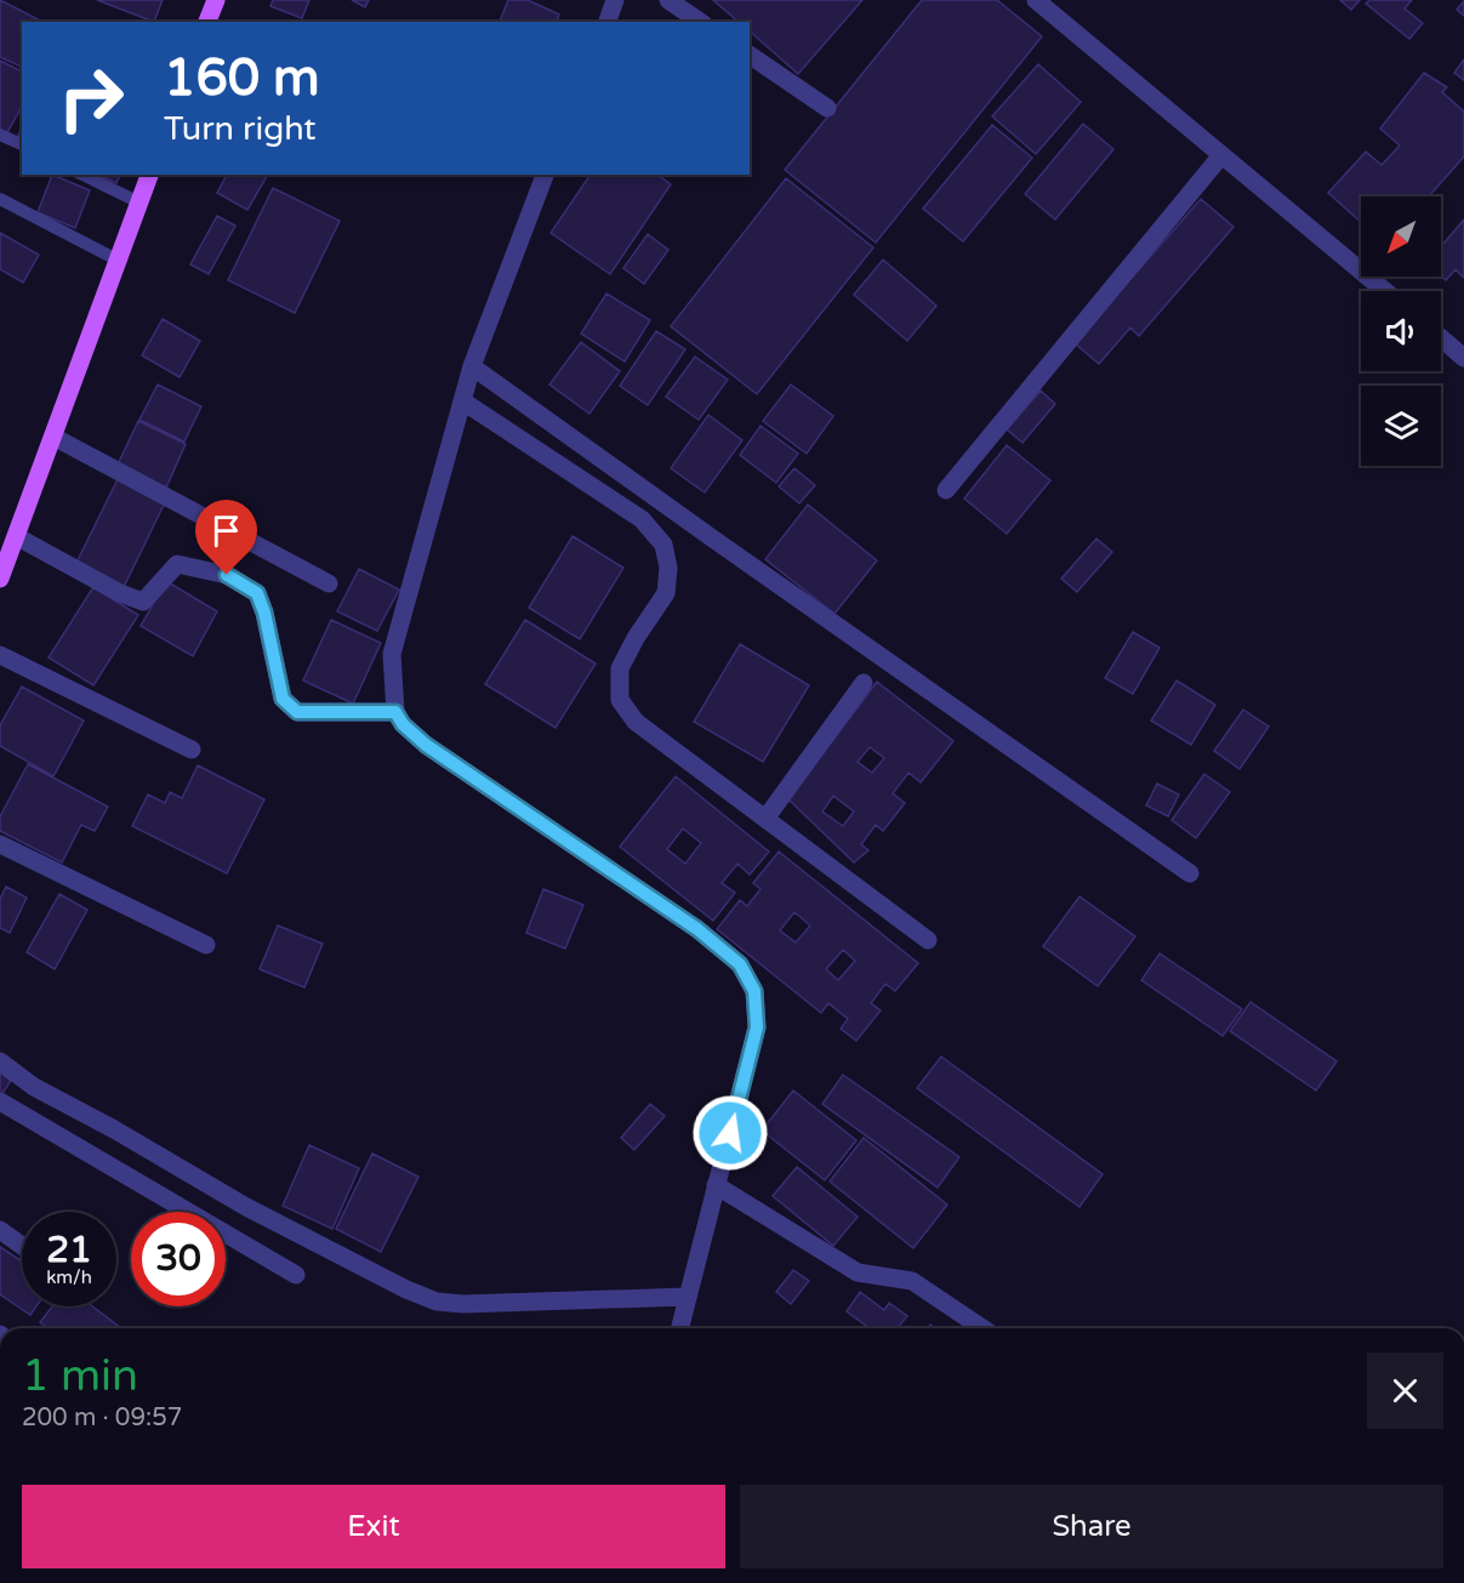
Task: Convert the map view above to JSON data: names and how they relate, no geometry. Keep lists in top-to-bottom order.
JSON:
{
  "north": "bottom left",
  "page": {
    "turn": ["160 m", "Turn right"],
    "speed": "21 km/h",
    "limit": "30",
    "heading": ["1 min", "200 m · 09:57"],
    "buttons": ["Exit", "Share"]
  }
}
